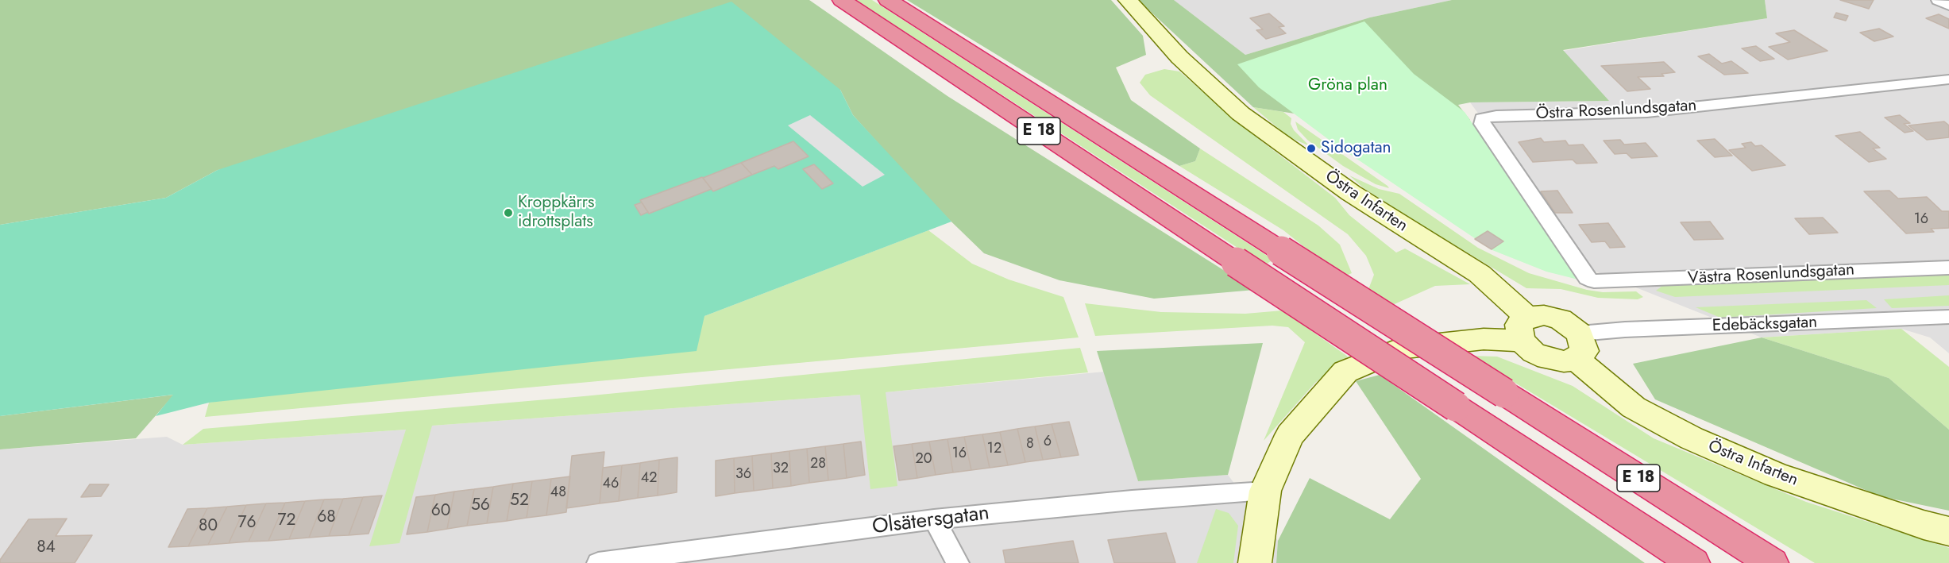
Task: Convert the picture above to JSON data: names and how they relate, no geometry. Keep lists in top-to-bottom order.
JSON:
{
  "streets": {
    "highway": ["E 18"],
    "street": [
      "Östra Rosenlundsgatan",
      "Östra Infarten",
      "Västra Rosenlundsgatan",
      "Edebäcksgatan",
      "Olsätersgatan"
    ]
  },
  "crossings": [
    ["Östra Rosenlundsgatan", "Västra Rosenlundsgatan"],
    ["Östra Infarten", "Edebäcksgatan"]
  ],
  "parks": ["Gröna plan"],
  "places": ["Sidogatan", "Kroppkärrs idrottsplats"],
  "house_numbers": [
    "16",
    "6",
    "8",
    "12",
    "16",
    "20",
    "28",
    "32",
    "36",
    "42",
    "46",
    "48",
    "52",
    "56",
    "60",
    "68",
    "72",
    "76",
    "80",
    "84"
  ]
}
